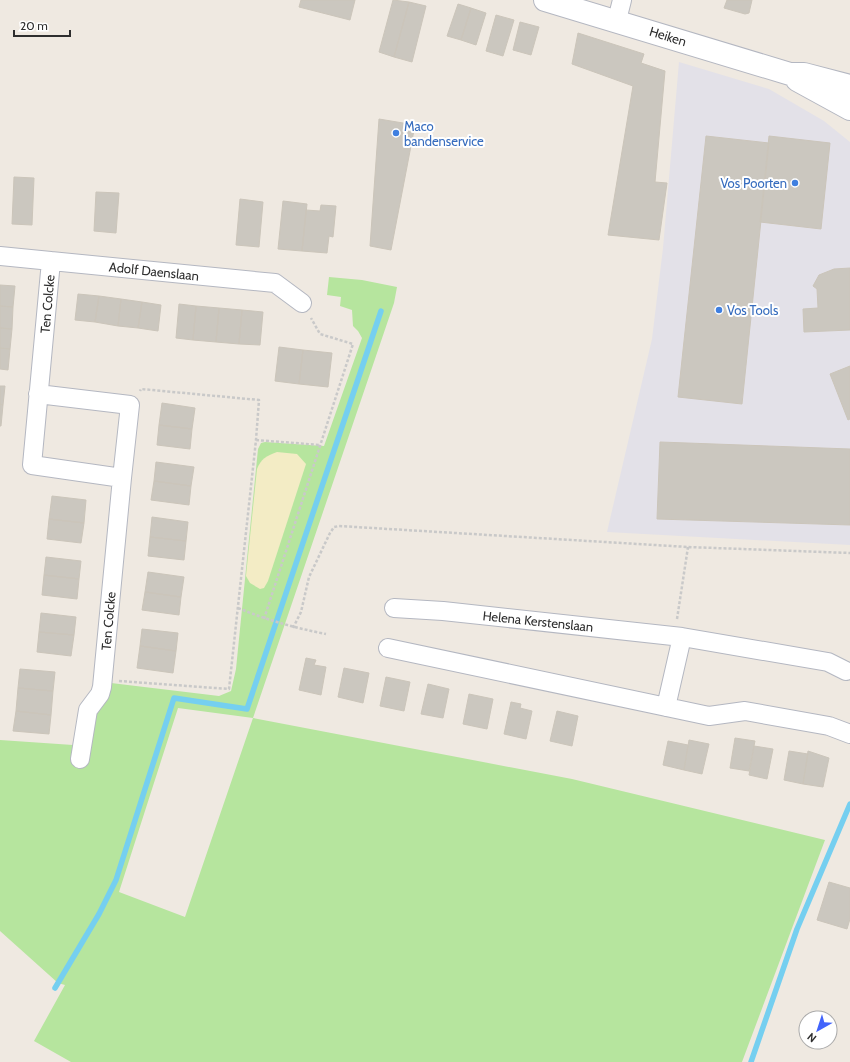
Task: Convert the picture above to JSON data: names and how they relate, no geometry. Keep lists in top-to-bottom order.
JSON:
{
  "streets": {
    "main road": ["Heiken"],
    "street": ["Adolf Daenslaan", "Ten Colcke", "Helena Kerstenslaan"]
  },
  "crossings": [
    ["Adolf Daenslaan", "Ten Colcke"]
  ],
  "places": ["Maco bandenservice", "Vos Poorten", "Vos Tools"],
  "scale_bar": "20 m",
  "north": "bottom left"
}
